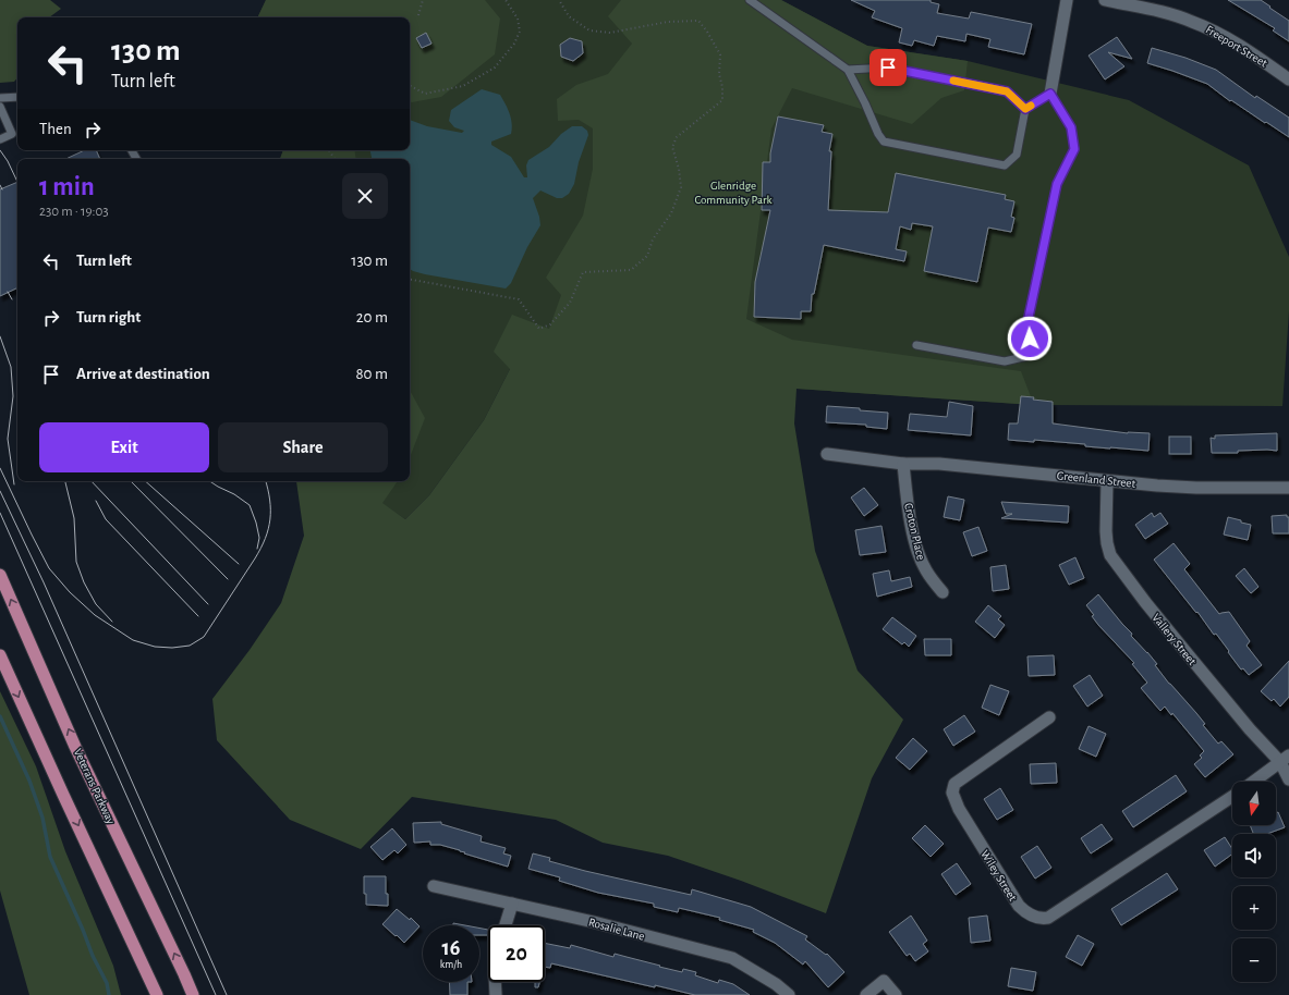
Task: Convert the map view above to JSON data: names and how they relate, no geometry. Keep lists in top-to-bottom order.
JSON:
{
  "streets": {
    "main road": ["Veterans Parkway"],
    "street": [
      "Freeport Street",
      "Greenland Street",
      "Croton Place",
      "Vallery Street",
      "Wiley Street",
      "Rosalie Lane"
    ]
  },
  "crossings": [
    ["Greenland Street", "Croton Place"],
    ["Greenland Street", "Vallery Street"]
  ],
  "parks": ["Glenridge Community Park"],
  "north": "bottom",
  "page": {
    "turn": ["130 m", "Turn left"],
    "then": "Then",
    "heading": ["1 min", "230 m · 19:03"],
    "list": [
      {
        "name": "Turn left",
        "value": "130 m"
      },
      {
        "name": "Turn right",
        "value": "20 m"
      },
      {
        "name": "Arrive at destination",
        "value": "80 m"
      }
    ],
    "buttons": ["Exit", "Share"],
    "map_buttons": ["+", "−"],
    "speed": "16 km/h",
    "limit": "20"
  }
}
